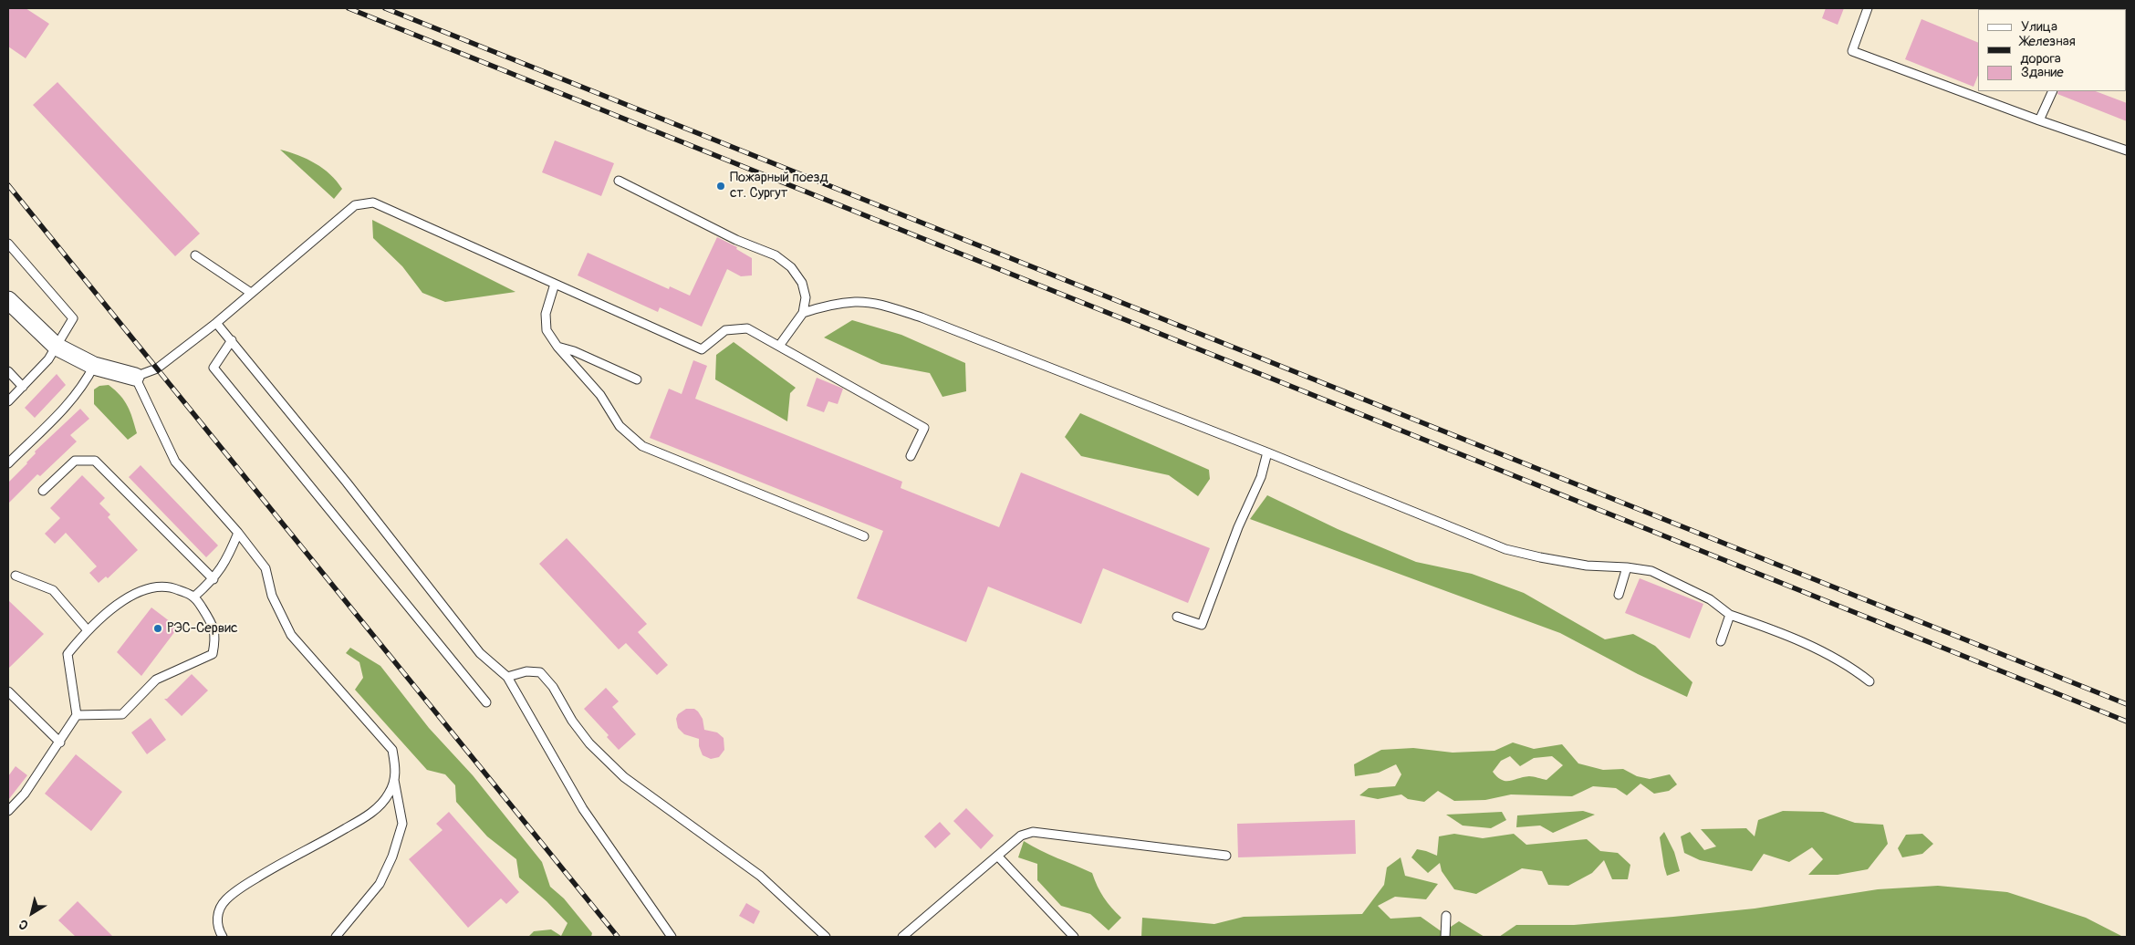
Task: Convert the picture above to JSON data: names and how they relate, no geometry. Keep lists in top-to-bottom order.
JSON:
{
  "places": ["Пожарный поезд ст. Сургут", "РЭС-Сервис"],
  "legend": ["Улица", "Железная дорога", "Здание"],
  "north": "bottom left"
}
